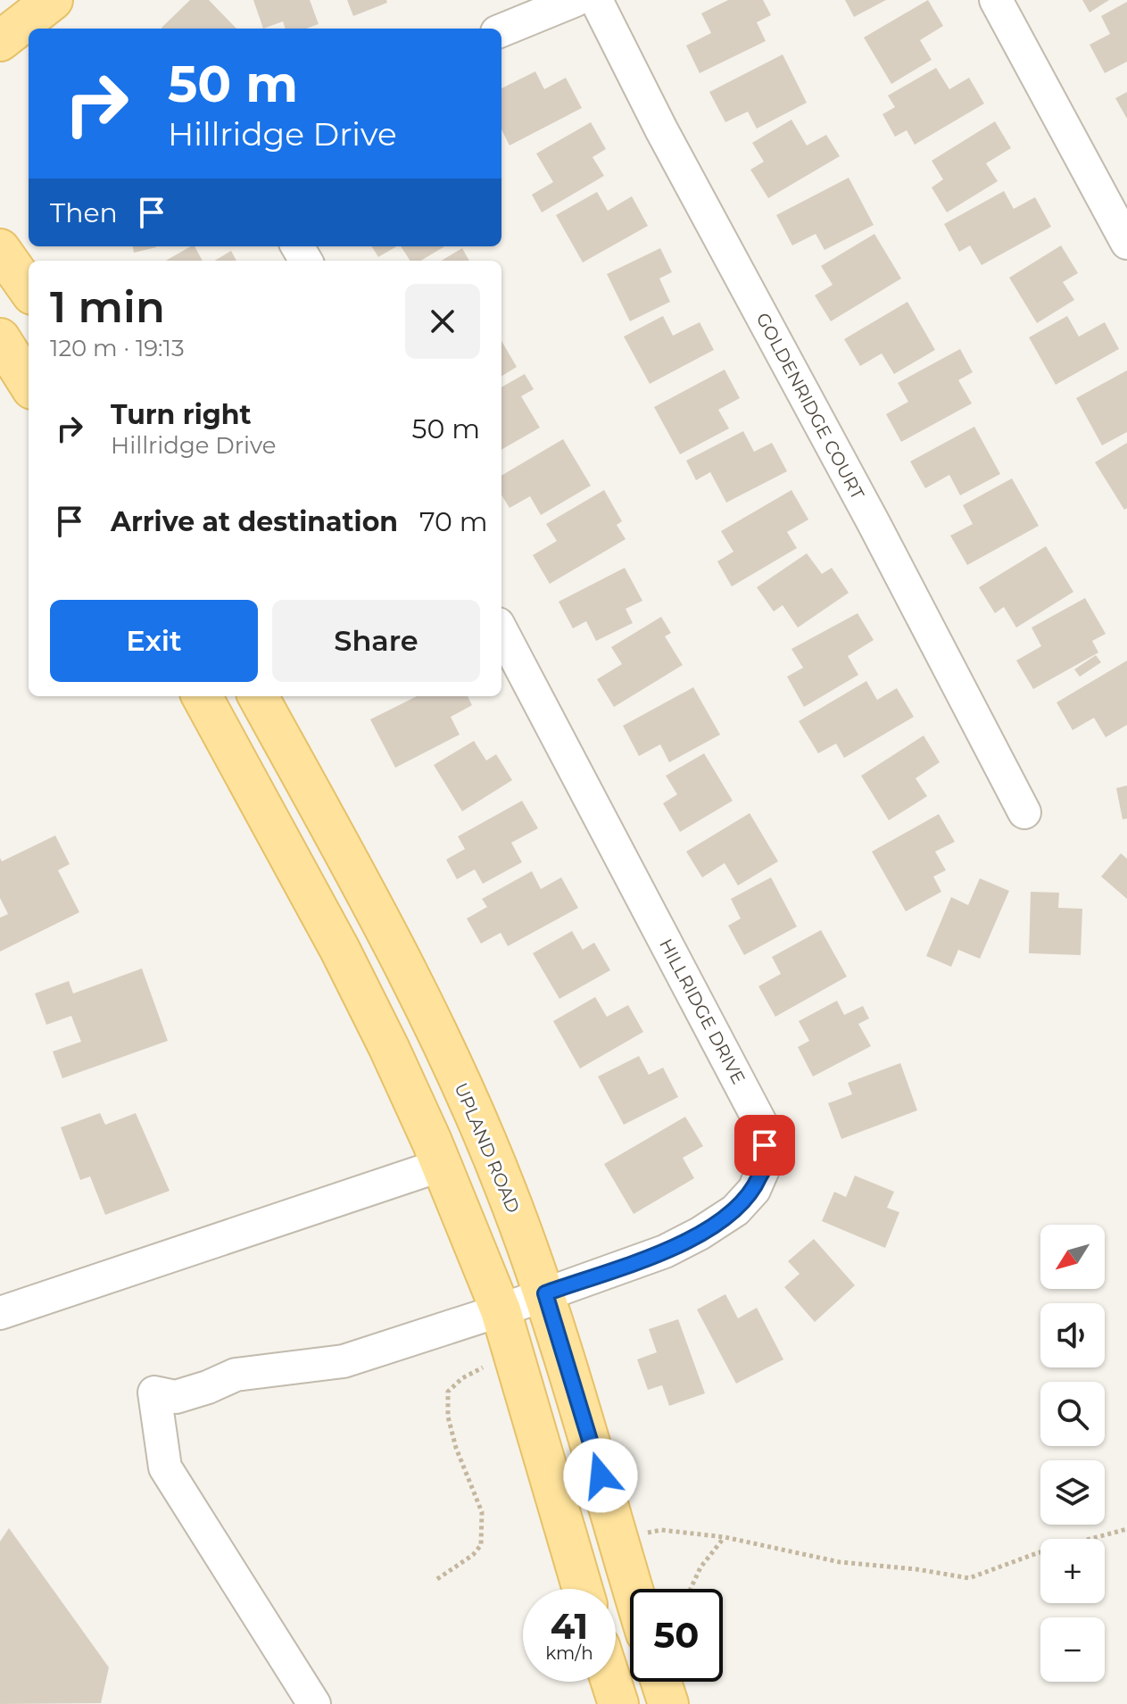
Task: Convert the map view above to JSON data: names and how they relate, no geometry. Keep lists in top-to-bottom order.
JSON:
{
  "streets": {
    "main road": ["UPLAND ROAD"],
    "street": ["GOLDENRIDGE COURT", "HILLRIDGE DRIVE"]
  },
  "crossings": [
    ["HILLRIDGE DRIVE", "UPLAND ROAD"]
  ],
  "north": "bottom left",
  "page": {
    "turn": ["50 m", "Hillridge Drive"],
    "then": "Then",
    "heading": ["1 min", "120 m · 19:13"],
    "list": [
      {
        "name": "Turn right",
        "note": "Hillridge Drive",
        "value": "50 m"
      },
      {
        "name": "Arrive at destination",
        "value": "70 m"
      }
    ],
    "buttons": ["Exit", "Share"],
    "map_buttons": ["+", "−"],
    "speed": "41 km/h",
    "limit": "50"
  }
}
